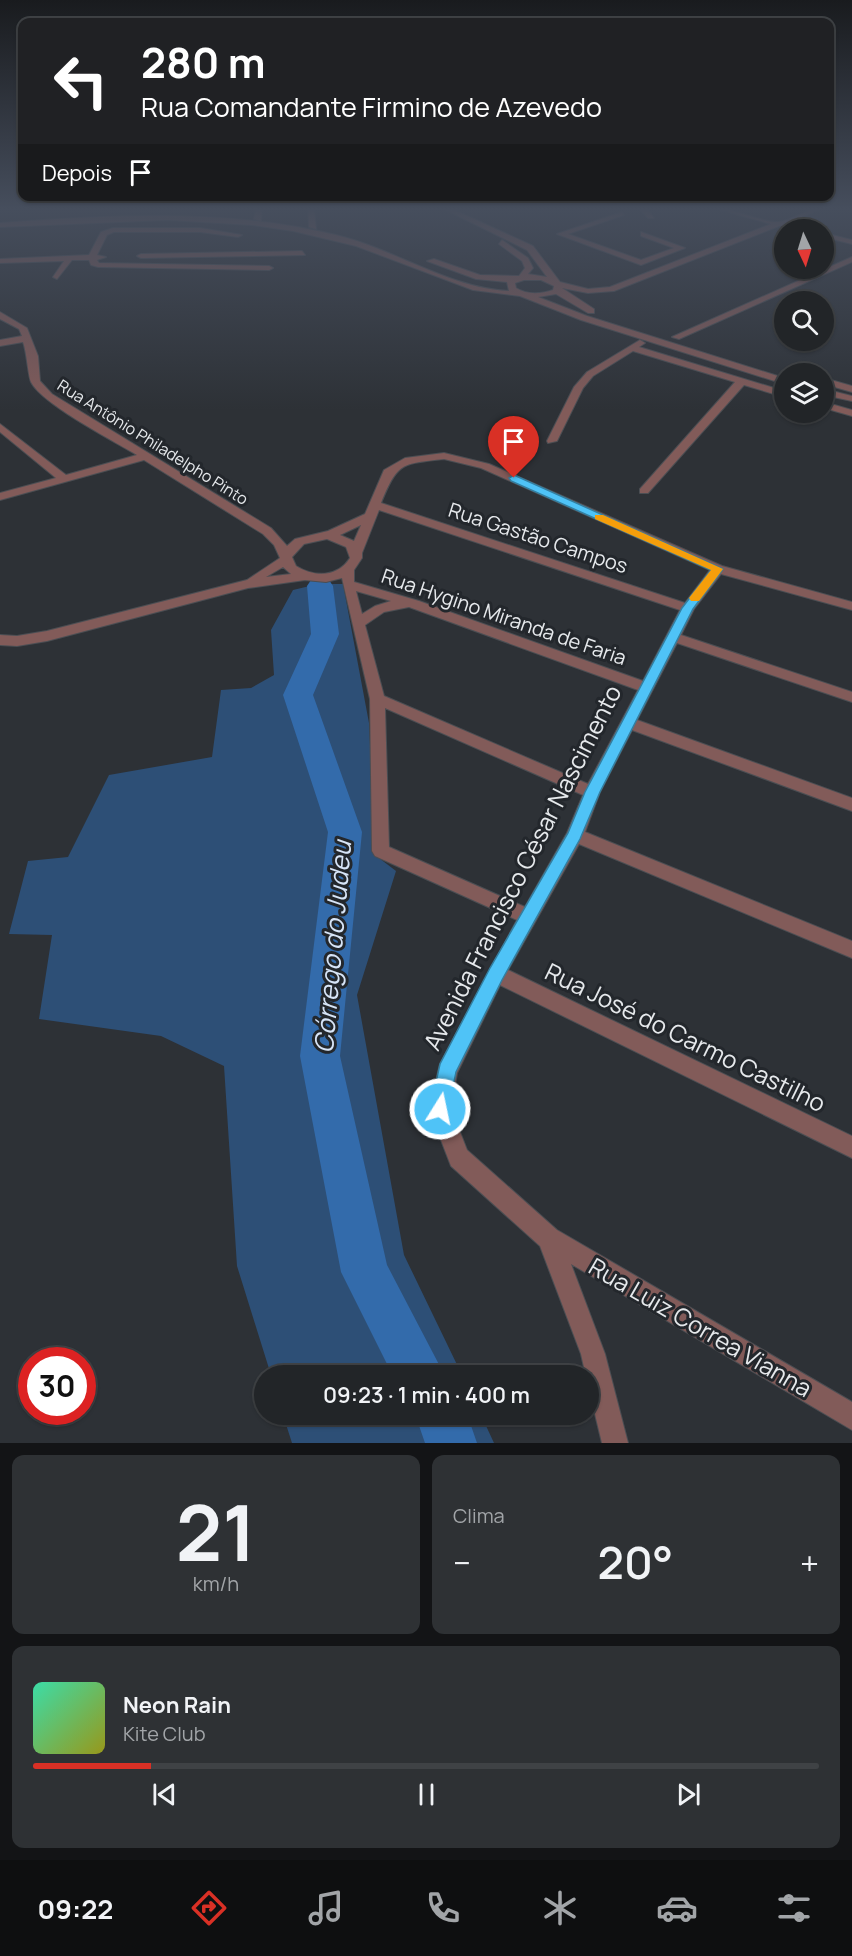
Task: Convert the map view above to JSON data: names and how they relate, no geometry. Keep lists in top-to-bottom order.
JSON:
{
  "streets": {
    "street": [
      "Rua Antônio Philadelpho Pinto",
      "Rua Gastão Campos",
      "Rua Hygino Miranda de Faria",
      "Avenida Francisco César Nascimento",
      "Rua José do Carmo Castilho",
      "Rua Luiz Correa Vianna"
    ]
  },
  "crossings": [
    ["Rua Gastão Campos", "Avenida Francisco César Nascimento"],
    ["Rua Hygino Miranda de Faria", "Avenida Francisco César Nascimento"],
    ["Avenida Francisco César Nascimento", "Rua José do Carmo Castilho"],
    ["Avenida Francisco César Nascimento", "Rua Luiz Correa Vianna"]
  ],
  "water": ["Córrego do Judeu"],
  "north": "bottom",
  "page": {
    "turn": ["280 m", "Rua Comandante Firmino de Azevedo"],
    "then": "Depois",
    "limit": "30",
    "trip": "09:23 · 1 min · 400 m",
    "tile": [
      ["21", "km/h"],
      "Clima"
    ],
    "heat": ["−", "20°", "+"],
    "song": ["Neon Rain", "Kite Club"],
    "tabs": "09:22"
  }
}
